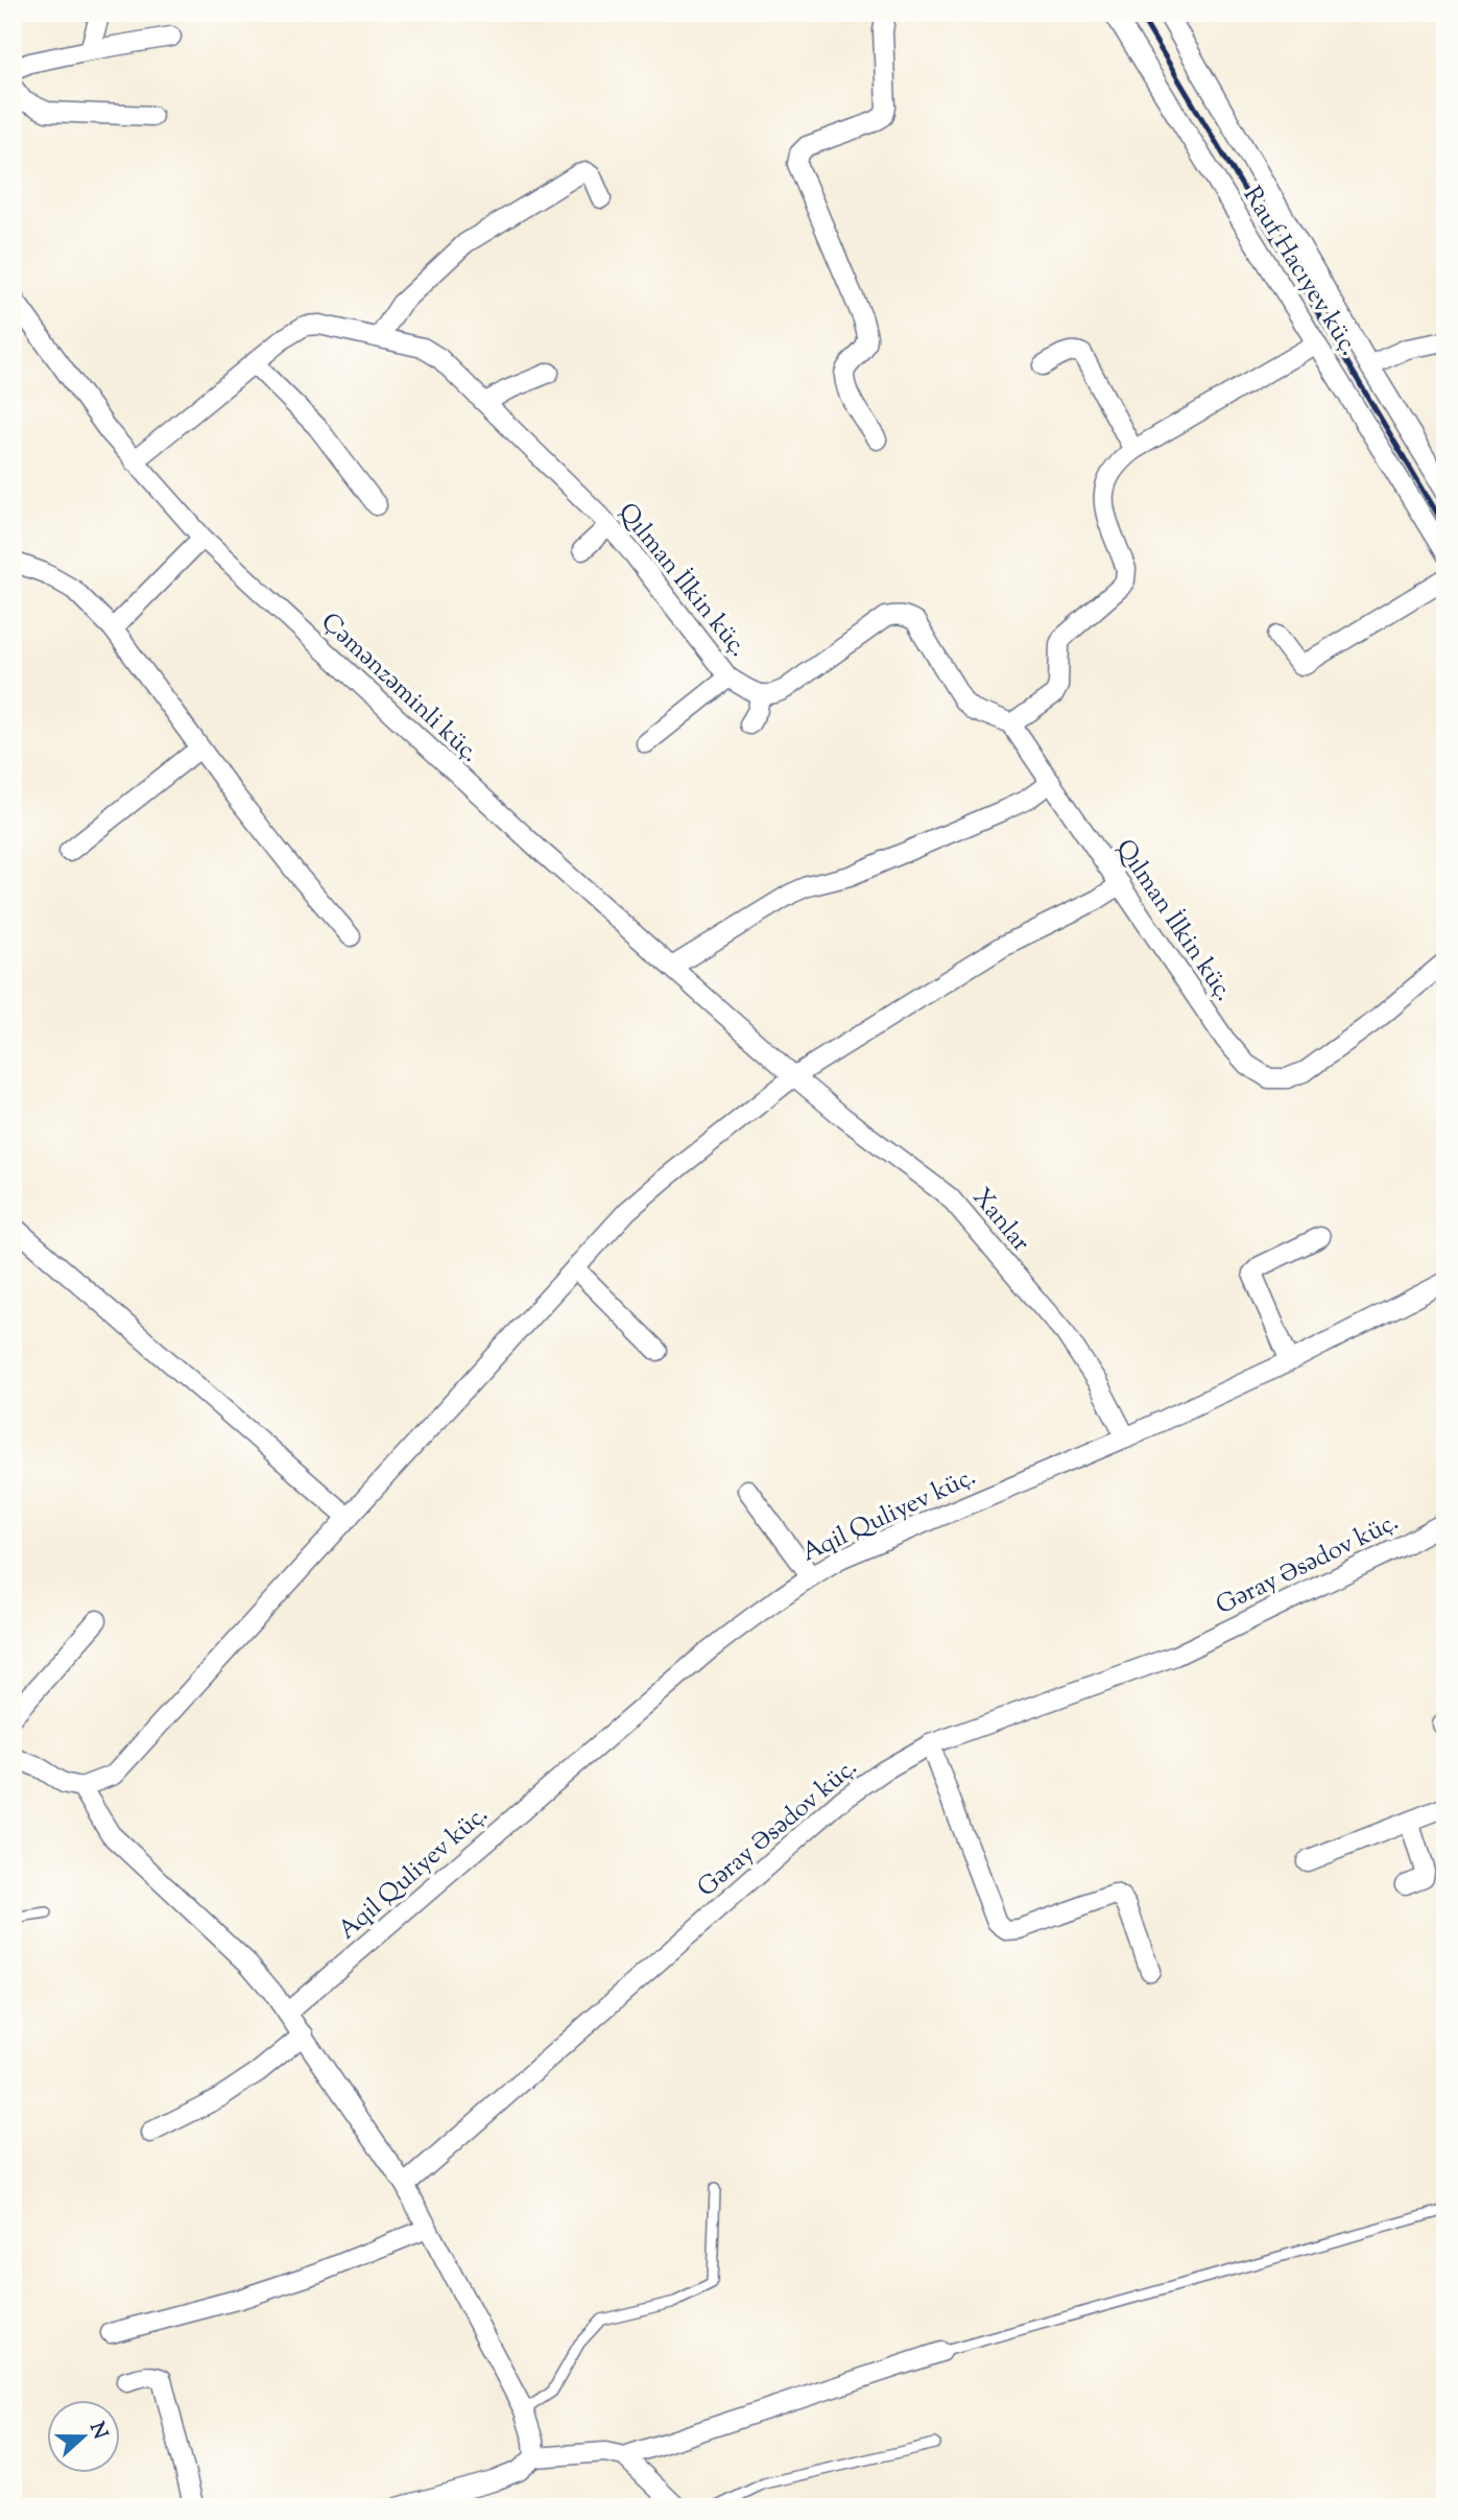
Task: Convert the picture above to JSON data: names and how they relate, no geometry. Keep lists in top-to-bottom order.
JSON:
{
  "streets": {
    "street": [
      "Rauf Hacıyev küç.",
      "Qılman İlkin küç.",
      "Çəmənzəminli küç.",
      "Xanlar",
      "Aqil Quliyev küç.",
      "Gəray Əsədov küç."
    ]
  },
  "crossings": [
    ["Qılman İlkin küç.", "Çəmənzəminli küç."],
    ["Çəmənzəminli küç.", "Xanlar"],
    ["Xanlar", "Aqil Quliyev küç."]
  ],
  "north": "right"
}
